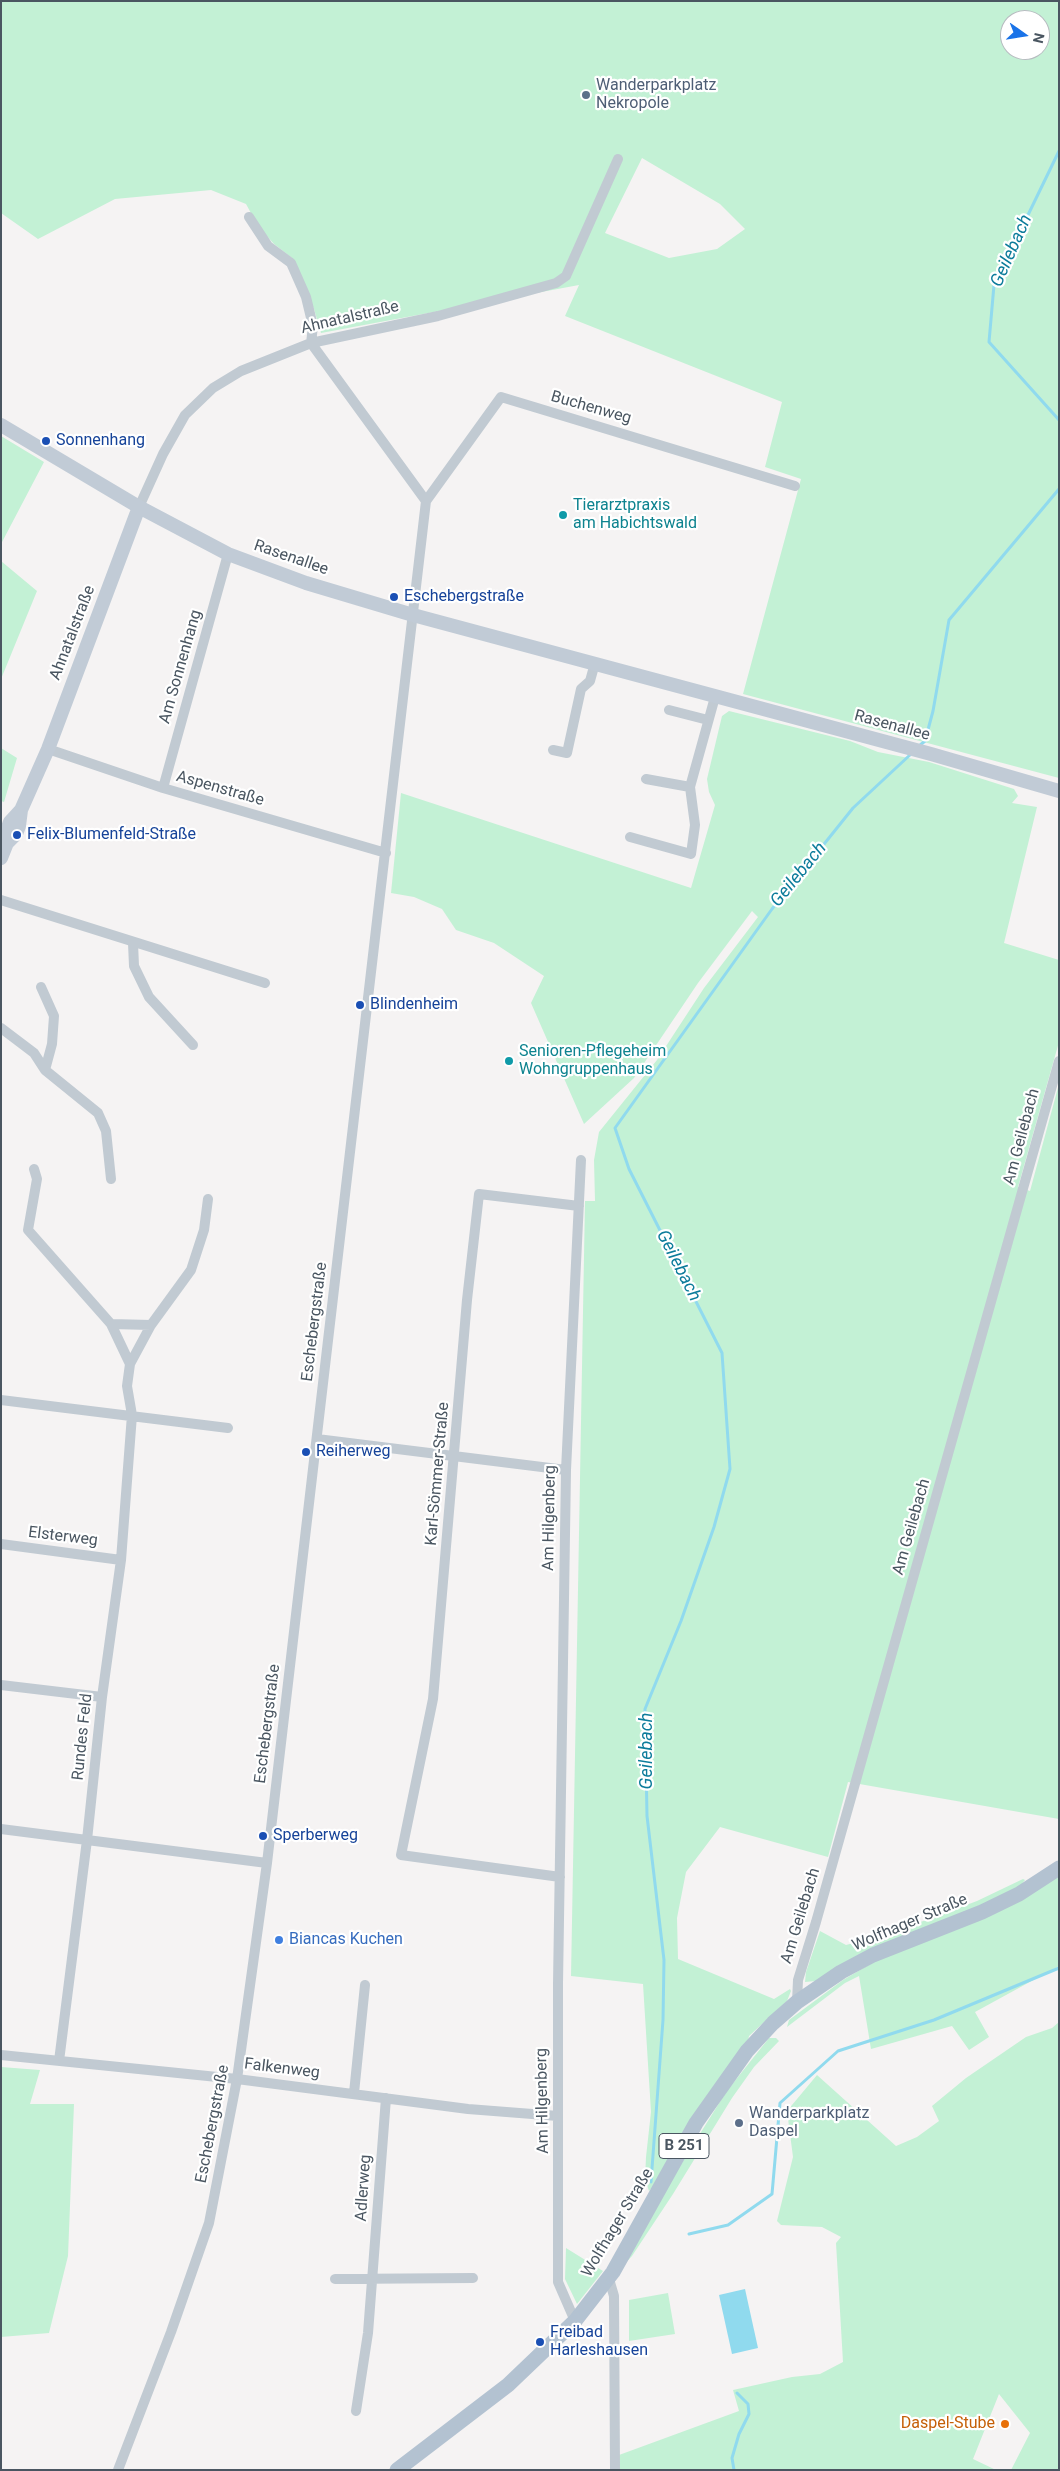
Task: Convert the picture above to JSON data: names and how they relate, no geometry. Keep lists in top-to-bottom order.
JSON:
{
  "streets": {
    "main road": [
      "Ahnatalstraße",
      "Rasenallee",
      "Wolfhager Straße",
      "B 251"
    ],
    "street": [
      "Buchenweg",
      "Am Sonnenhang",
      "Aspenstraße",
      "Am Geilebach",
      "Eschebergstraße",
      "Karl-Sömmer-Straße",
      "Am Hilgenberg",
      "Elsterweg",
      "Rundes Feld",
      "Falkenweg",
      "Adlerweg"
    ]
  },
  "crossings": [
    ["Ahnatalstraße", "Rasenallee"],
    ["Ahnatalstraße", "Aspenstraße"],
    ["Buchenweg", "Eschebergstraße"],
    ["Rasenallee", "Am Sonnenhang"],
    ["Rasenallee", "Eschebergstraße"],
    ["Am Sonnenhang", "Aspenstraße"],
    ["Aspenstraße", "Eschebergstraße"],
    ["Am Geilebach", "Wolfhager Straße"],
    ["Eschebergstraße", "Falkenweg"],
    ["Karl-Sömmer-Straße", "Am Hilgenberg"],
    ["Am Hilgenberg", "Wolfhager Straße"],
    ["Am Hilgenberg", "Falkenweg"],
    ["Elsterweg", "Rundes Feld"],
    ["Rundes Feld", "Falkenweg"],
    ["Falkenweg", "Adlerweg"]
  ],
  "water": ["Geilebach"],
  "places": [
    "Wanderparkplatz Nekropole",
    "Sonnenhang",
    "Tierarztpraxis am Habichtswald",
    "Eschebergstraße",
    "Felix-Blumenfeld-Straße",
    "Blindenheim",
    "Senioren-Pflegeheim Wohngruppenhaus",
    "Reiherweg",
    "Sperberweg",
    "Biancas Kuchen",
    "Wanderparkplatz Daspel",
    "Freibad Harleshausen",
    "Daspel-Stube"
  ],
  "north": "right"
}
